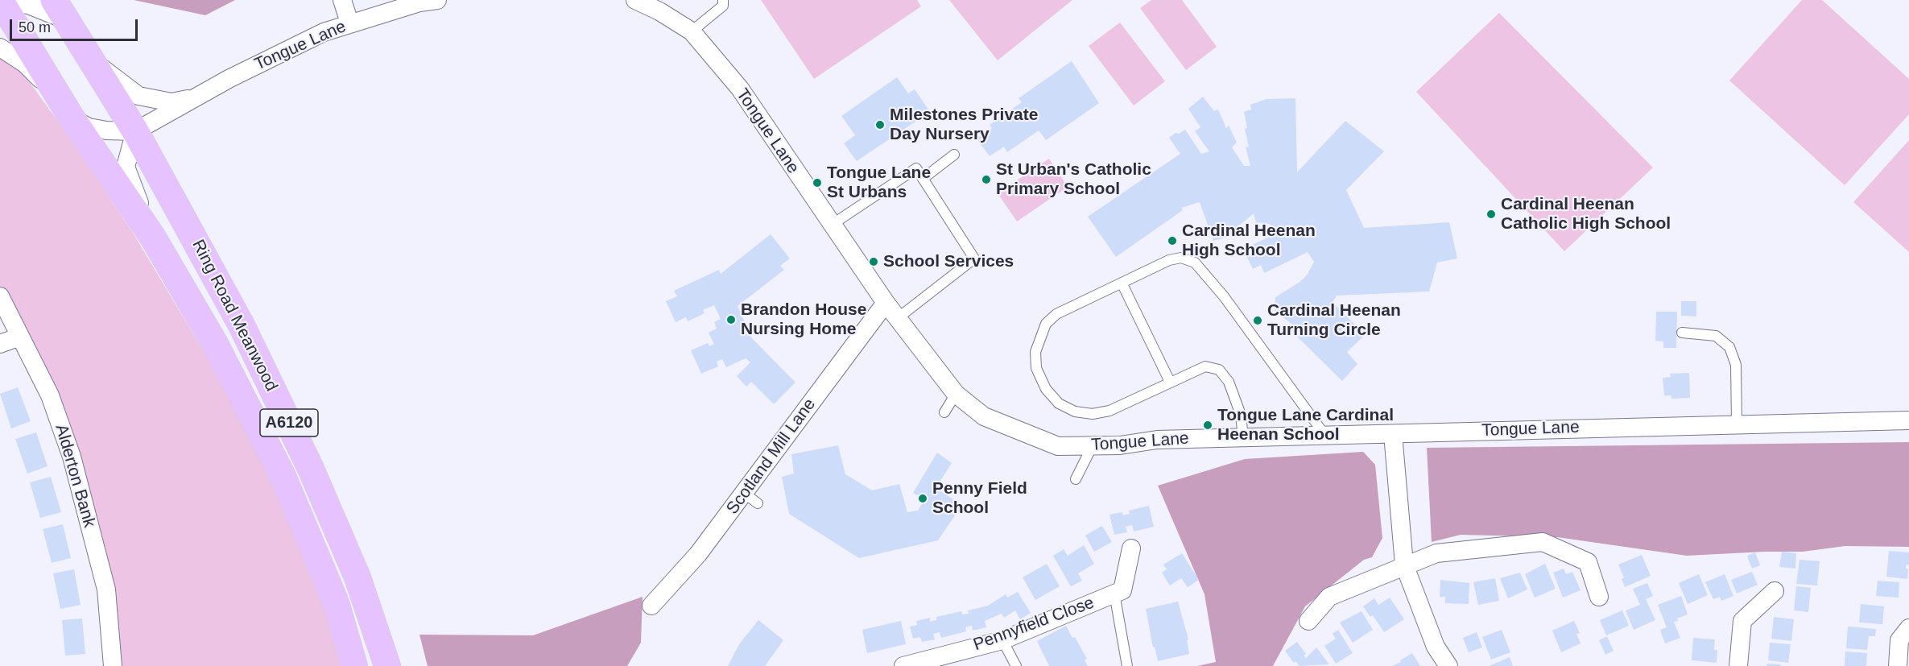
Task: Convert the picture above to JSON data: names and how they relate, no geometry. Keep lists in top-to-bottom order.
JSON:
{
  "streets": {
    "highway": ["Ring Road Meanwood", "A6120"],
    "street": [
      "Tongue Lane",
      "Scotland Mill Lane",
      "Alderton Bank",
      "Pennyfield Close"
    ]
  },
  "crossings": [
    ["Tongue Lane", "Ring Road Meanwood"],
    ["Tongue Lane", "A6120"],
    ["Tongue Lane", "Scotland Mill Lane"],
    ["Ring Road Meanwood", "A6120"]
  ],
  "places": [
    "Milestones Private Day Nursery",
    "St Urban's Catholic Primary School",
    "Tongue Lane St Urbans",
    "Cardinal Heenan Catholic High School",
    "Cardinal Heenan High School",
    "School Services",
    "Brandon House Nursing Home",
    "Cardinal Heenan Turning Circle",
    "Tongue Lane Cardinal Heenan School",
    "Penny Field School"
  ],
  "scale_bar": "50 m"
}
